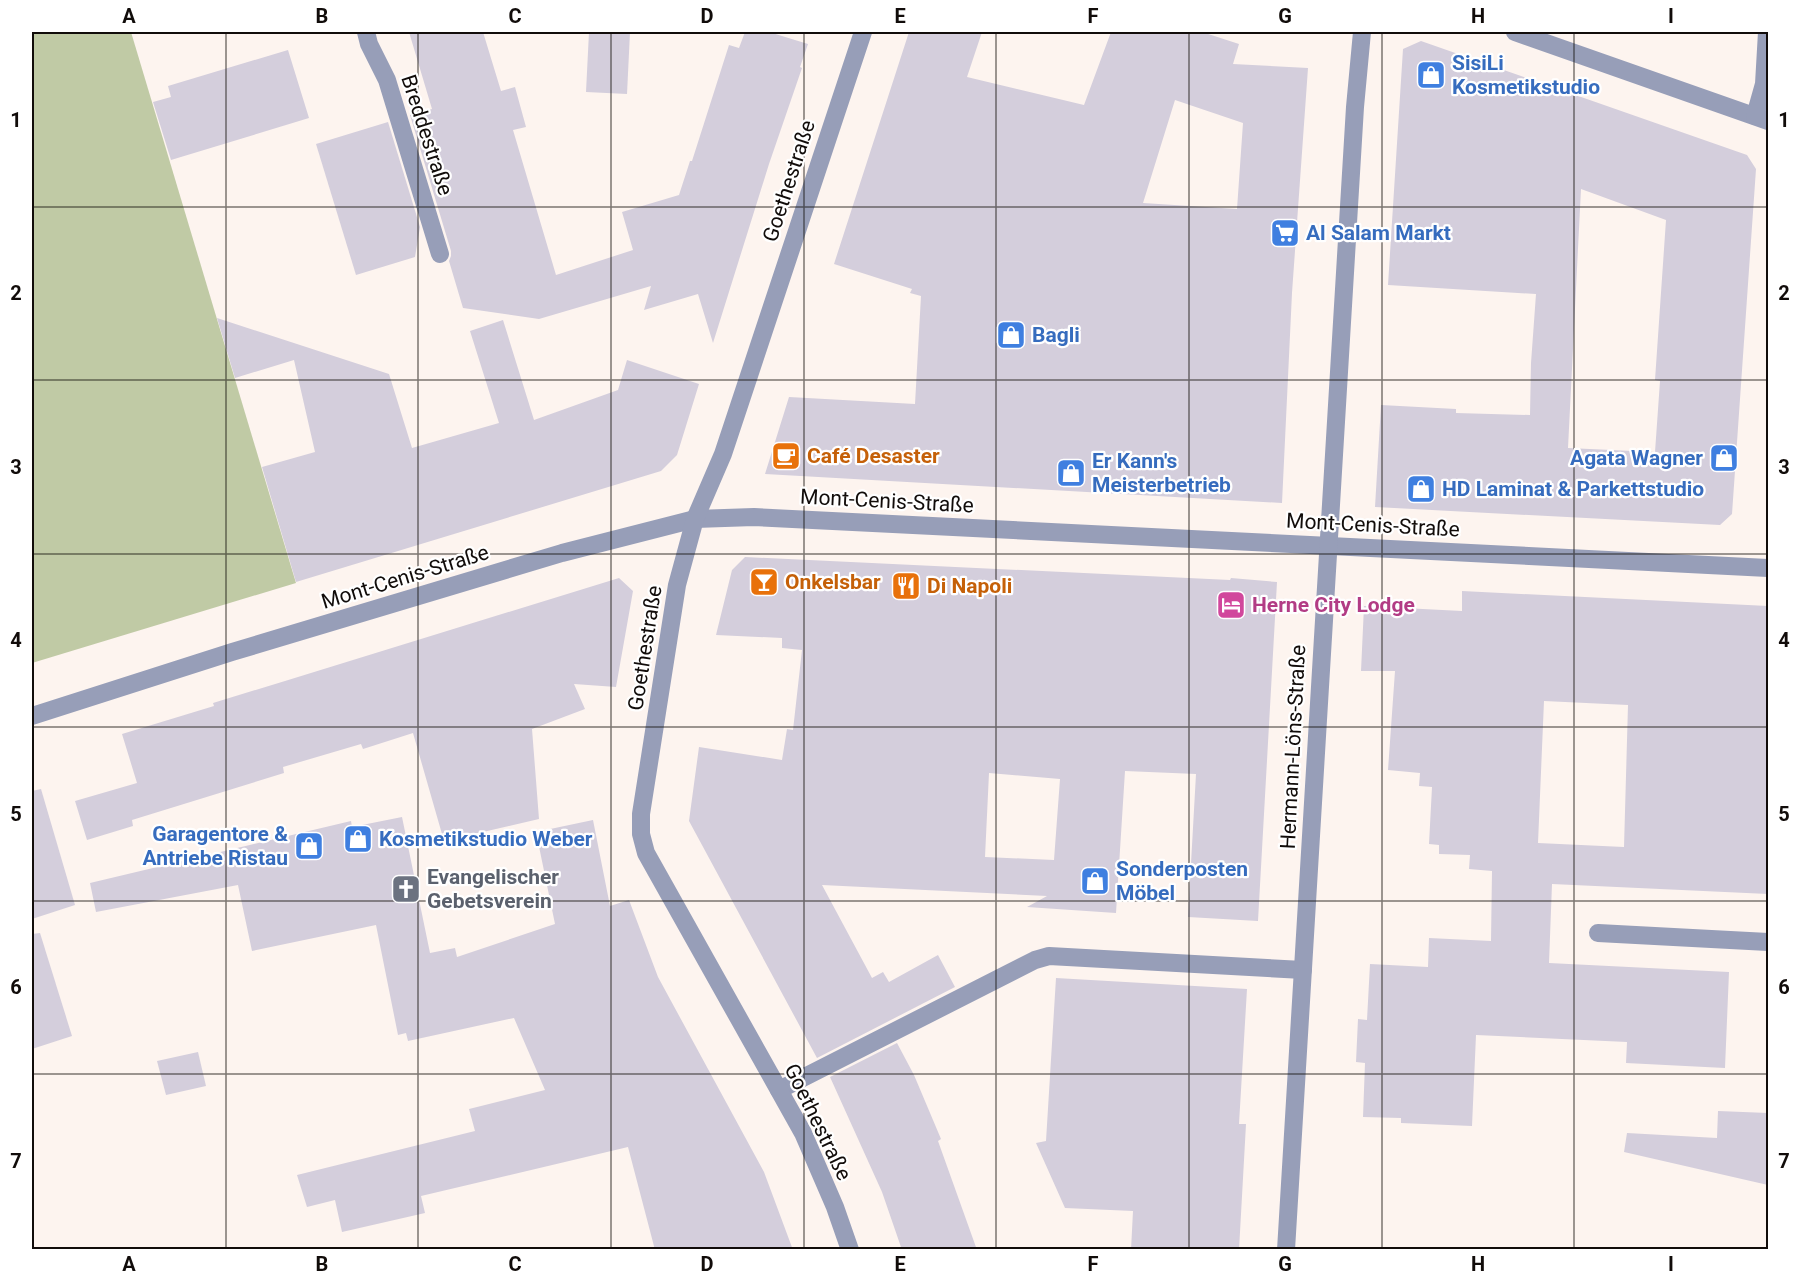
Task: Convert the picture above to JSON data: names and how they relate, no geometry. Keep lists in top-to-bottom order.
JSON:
{
  "streets": {
    "street": [
      "Breddestraße",
      "Goethestraße",
      "Mont-Cenis-Straße",
      "Hermann-Löns-Straße"
    ]
  },
  "crossings": [
    ["Goethestraße", "Mont-Cenis-Straße"],
    ["Mont-Cenis-Straße", "Hermann-Löns-Straße"]
  ],
  "places": {
    "shop": [
      "SisiLi Kosmetikstudio",
      "Bagli",
      "Agata Wagner",
      "Er Kann's Meisterbetrieb",
      "HD Laminat & Parkettstudio",
      "Kosmetikstudio Weber",
      "Garagentore & Antriebe Ristau",
      "Sonderposten Möbel"
    ],
    "supermarket": ["Al Salam Markt"],
    "cafe": ["Café Desaster"],
    "bar": ["Onkelsbar"],
    "restaurant": ["Di Napoli"],
    "hotel": ["Herne City Lodge"],
    "church": ["Evangelischer Gebetsverein"]
  },
  "grid": {
    "columns": [
      "A",
      "B",
      "C",
      "D",
      "E",
      "F",
      "G",
      "H",
      "I"
    ],
    "rows": [
      "1",
      "2",
      "3",
      "4",
      "5",
      "6",
      "7"
    ]
  }
}
